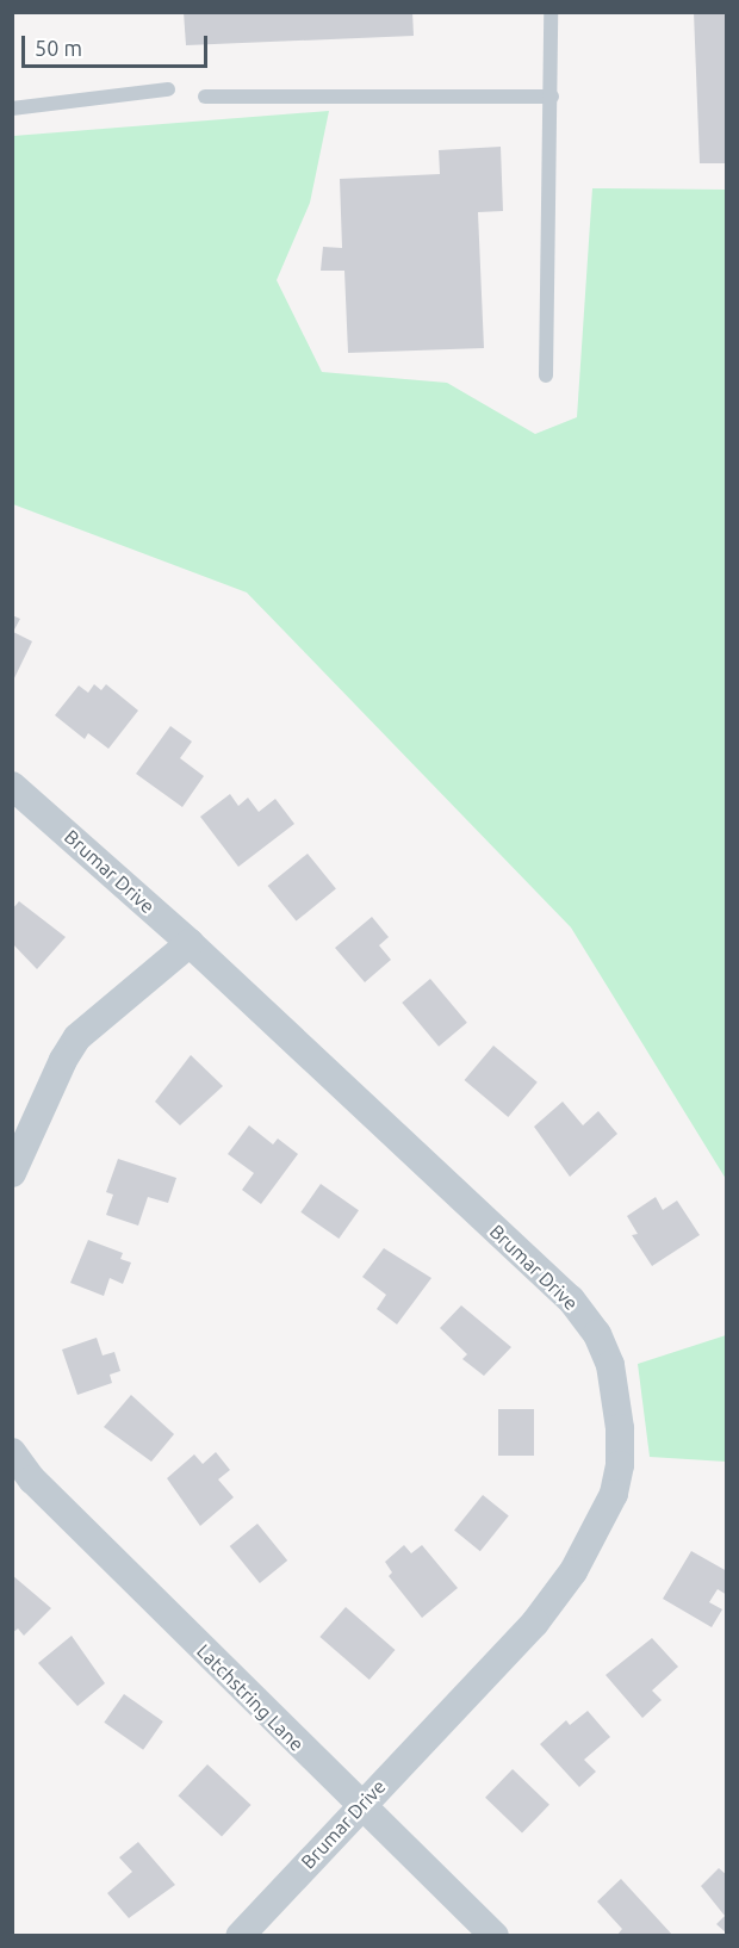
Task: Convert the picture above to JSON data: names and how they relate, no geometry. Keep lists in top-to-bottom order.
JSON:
{
  "streets": {
    "street": ["Brumar Drive", "Latchstring Lane"]
  },
  "crossings": [
    ["Brumar Drive", "Latchstring Lane"]
  ],
  "scale_bar": "50 m"
}
